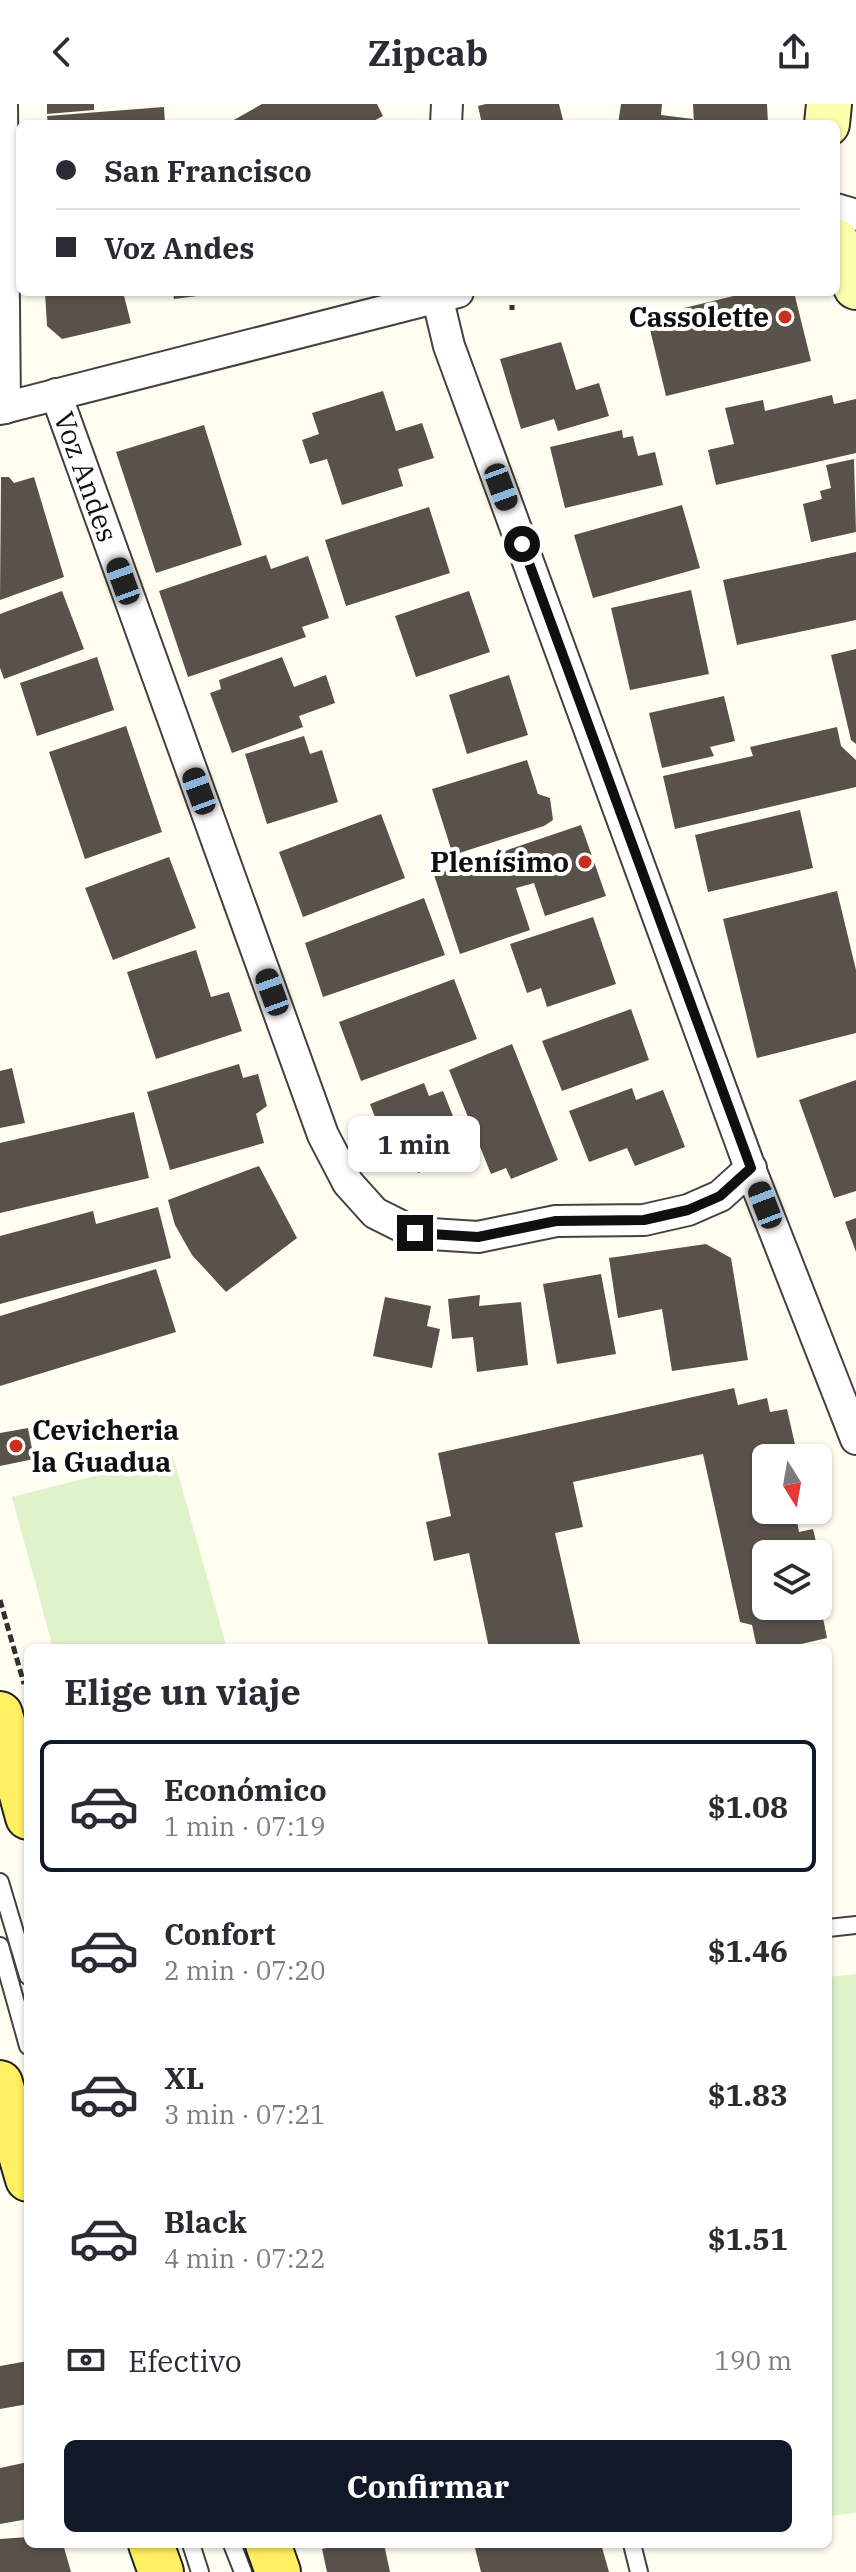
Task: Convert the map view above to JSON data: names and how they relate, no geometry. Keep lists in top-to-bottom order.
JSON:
{
  "streets": {
    "street": ["Voz Andes"]
  },
  "places": ["Cassolette", "Plenísimo", "Cevicheria la Guadua"],
  "north": "bottom",
  "page": {
    "header": "Zipcab",
    "banner": ["San Francisco", "Voz Andes"],
    "bubble": "1 min",
    "heading": "Elige un viaje",
    "list": [
      {
        "name": "Económico",
        "note": "1 min · 07:19",
        "value": "$1.08"
      },
      {
        "name": "Confort",
        "note": "2 min · 07:20",
        "value": "$1.46"
      },
      {
        "name": "XL",
        "note": "3 min · 07:21",
        "value": "$1.83"
      },
      {
        "name": "Black",
        "note": "4 min · 07:22",
        "value": "$1.51"
      }
    ],
    "pay": ["Efectivo", "190 m"],
    "buttons": "Confirmar"
  }
}
